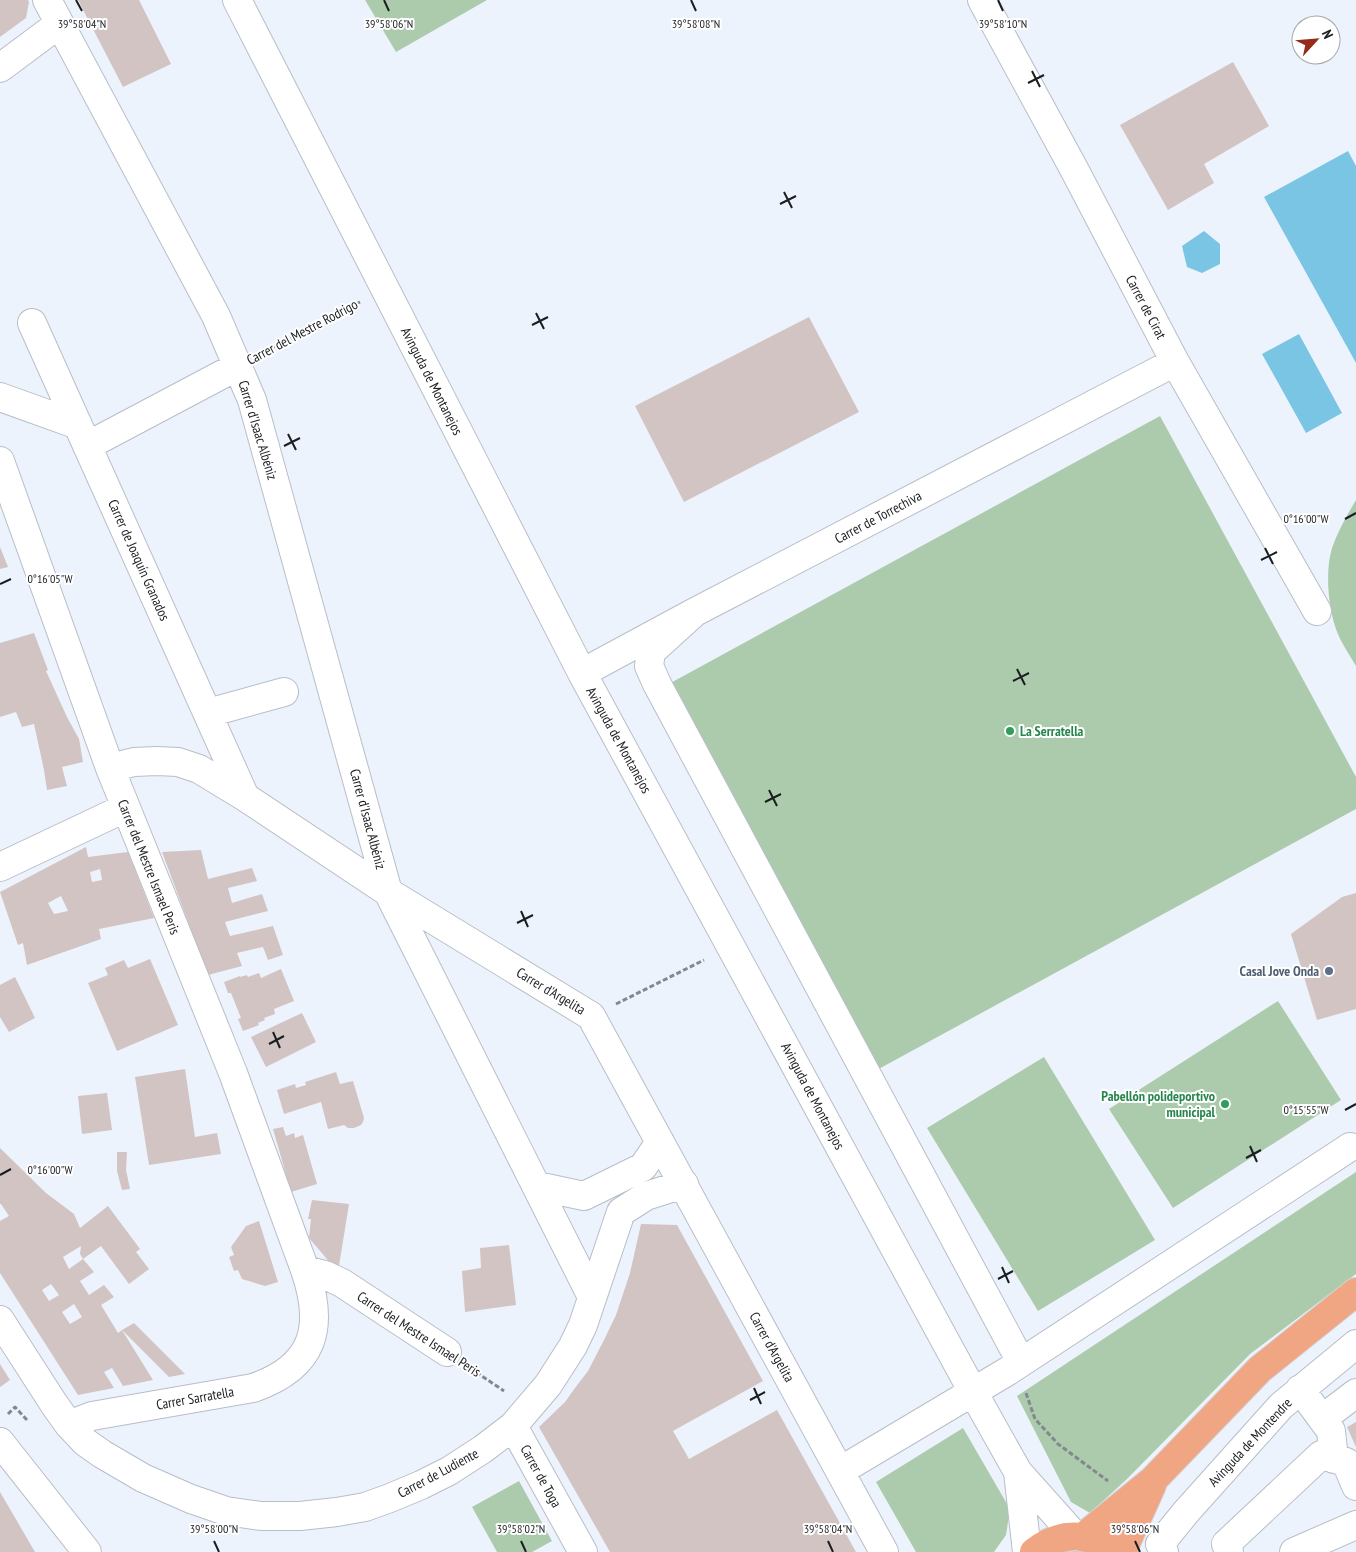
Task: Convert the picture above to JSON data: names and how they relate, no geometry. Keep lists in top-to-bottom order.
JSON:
{
  "streets": {
    "street": [
      "Carrer de Cirat",
      "Carrer del Mestre Rodrigo",
      "Avinguda de Montanejos",
      "Carrer d'Isaac Albéniz",
      "Carrer de Torrechiva",
      "Carrer de Joaquín Granados",
      "Carrer del Mestre Ismael Peris",
      "Carrer d'Argelita",
      "Carrer Sarratella",
      "Avinguda de Montendre",
      "Carrer de Ludiente",
      "Carrer de Toga"
    ]
  },
  "crossings": [
    ["Carrer de Cirat", "Carrer de Torrechiva"],
    ["Carrer del Mestre Rodrigo", "Avinguda de Montanejos"],
    ["Carrer del Mestre Rodrigo", "Carrer d'Isaac Albéniz"],
    ["Carrer del Mestre Rodrigo", "Carrer de Joaquín Granados"],
    ["Avinguda de Montanejos", "Carrer de Torrechiva"],
    ["Carrer d'Isaac Albéniz", "Carrer d'Argelita"],
    ["Carrer de Joaquín Granados", "Carrer d'Argelita"],
    ["Carrer del Mestre Ismael Peris", "Carrer d'Argelita"],
    ["Carrer del Mestre Ismael Peris", "Carrer Sarratella"],
    ["Carrer del Mestre Ismael Peris", "Carrer de Ludiente"],
    ["Carrer del Mestre Ismael Peris", "Carrer de Toga"],
    ["Carrer d'Argelita", "Carrer de Ludiente"],
    ["Carrer Sarratella", "Carrer de Ludiente"],
    ["Carrer de Ludiente", "Carrer de Toga"]
  ],
  "places": ["La Serratella", "Casal Jove Onda", "Pabellón polideportivo municipal"],
  "north": "top right",
  "coordinates": [
    "39°58'04\"N",
    "39°58'06\"N",
    "39°58'08\"N",
    "39°58'10\"N",
    "0°16'00\"W",
    "0°16'05\"W",
    "0°15'55\"W",
    "39°58'00\"N",
    "39°58'02\"N"
  ]
}
